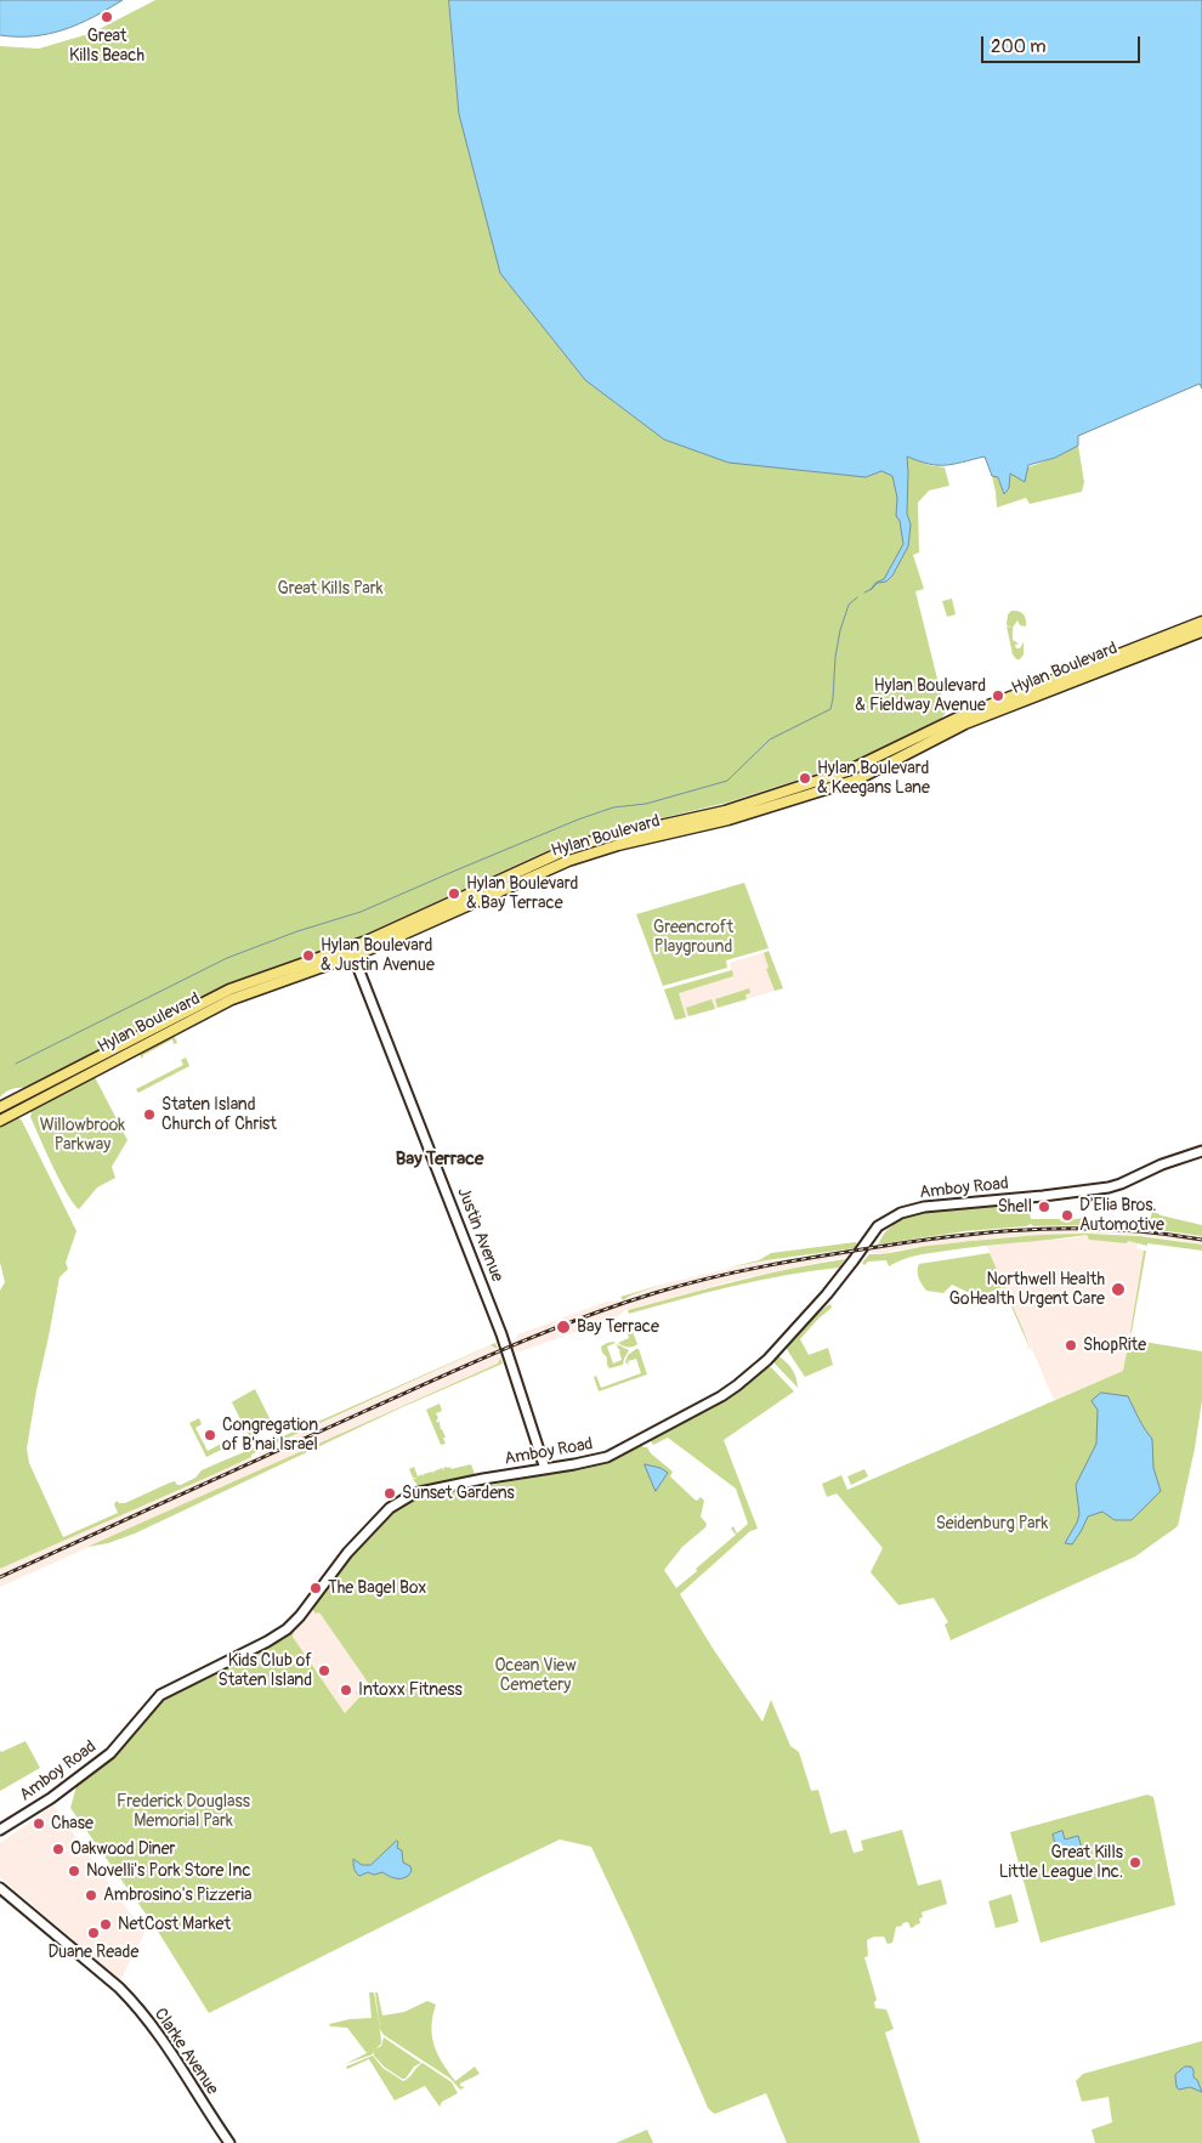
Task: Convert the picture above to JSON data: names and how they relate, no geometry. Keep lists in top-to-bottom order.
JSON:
{
  "streets": {
    "main road": [
      "Hylan Boulevard",
      "Amboy Road",
      "Justin Avenue",
      "Clarke Avenue"
    ]
  },
  "crossings": [
    ["Hylan Boulevard", "Justin Avenue"],
    ["Amboy Road", "Justin Avenue"]
  ],
  "districts": ["Bay Terrace"],
  "parks": [
    "Great Kills Park",
    "Greencroft Playground",
    "Willowbrook Parkway",
    "Seidenburg Park",
    "Ocean View Cemetery",
    "Frederick Douglass Memorial Park"
  ],
  "places": [
    "Great Kills Beach",
    "Hylan Boulevard & Fieldway Avenue",
    "Hylan Boulevard & Keegans Lane",
    "Hylan Boulevard & Bay Terrace",
    "Hylan Boulevard & Justin Avenue",
    "Staten Island Church of Christ",
    "Shell",
    "D'Elia Bros. Automotive",
    "Northwell Health GoHealth Urgent Care",
    "Bay Terrace",
    "ShopRite",
    "Congregation of B'nai Israel",
    "Sunset Gardens",
    "The Bagel Box",
    "Kids Club of Staten Island",
    "Intoxx Fitness",
    "Chase",
    "Oakwood Diner",
    "Great Kills Little League Inc.",
    "Novelli's Pork Store Inc",
    "Ambrosino's Pizzeria",
    "NetCost Market",
    "Duane Reade"
  ],
  "scale_bar": "200 m"
}
